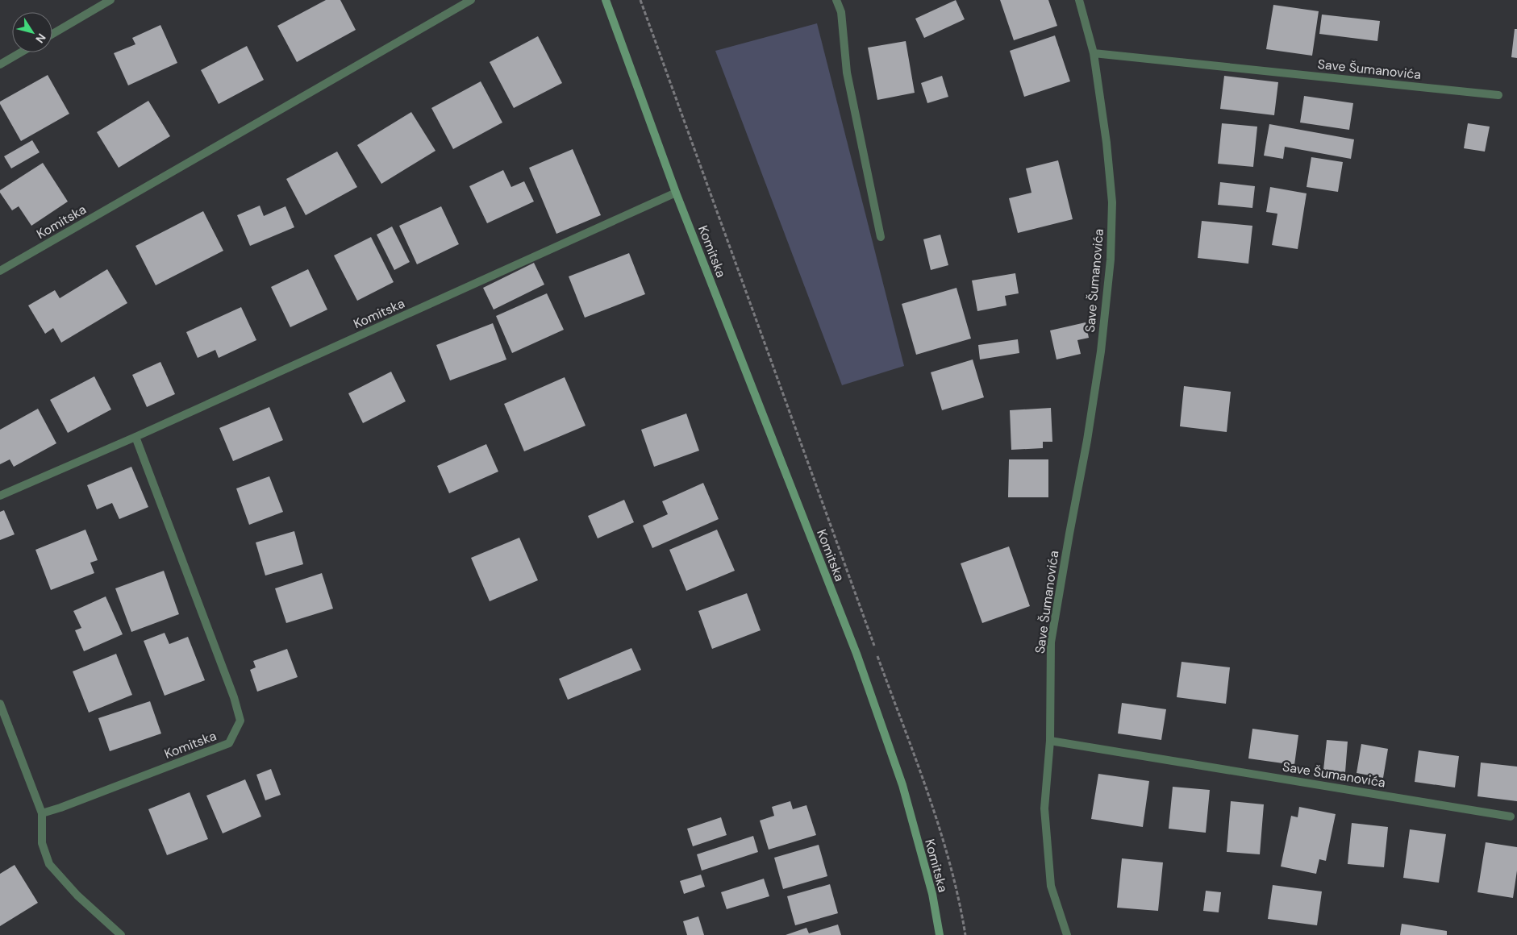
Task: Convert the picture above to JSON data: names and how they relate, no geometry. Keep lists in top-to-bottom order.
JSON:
{
  "streets": {
    "main road": ["Komitska"],
    "street": ["Save Šumanovića"]
  },
  "north": "bottom right"
}
